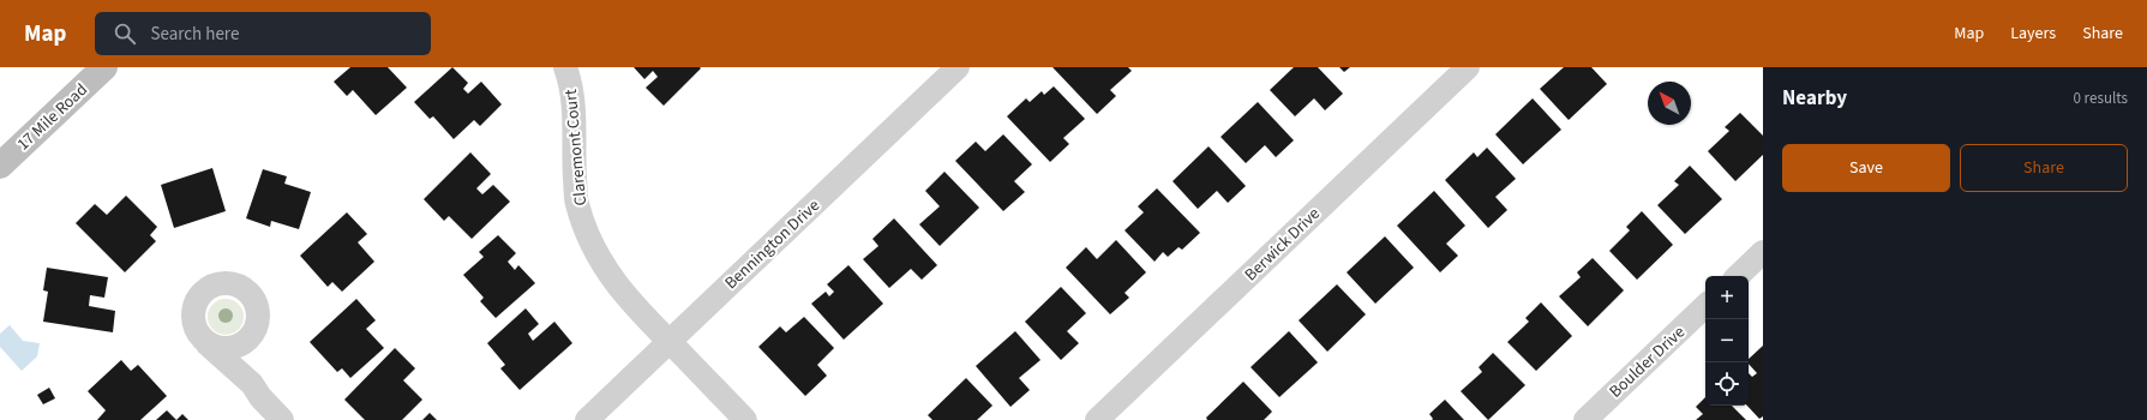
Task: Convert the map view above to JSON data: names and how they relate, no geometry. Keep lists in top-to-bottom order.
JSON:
{
  "streets": {
    "main road": ["17 Mile Road"],
    "street": [
      "Claremont Court",
      "Bennington Drive",
      "Berwick Drive",
      "Boulder Drive"
    ]
  },
  "crossings": [
    ["Claremont Court", "Bennington Drive"]
  ],
  "north": "top left",
  "page": {
    "header": "Map",
    "search": "Search here",
    "nav": ["Map", "Layers", "Share"],
    "heading": ["Nearby", "0 results"],
    "buttons": ["Save", "Share"],
    "map_buttons": ["+", "−"]
  }
}
